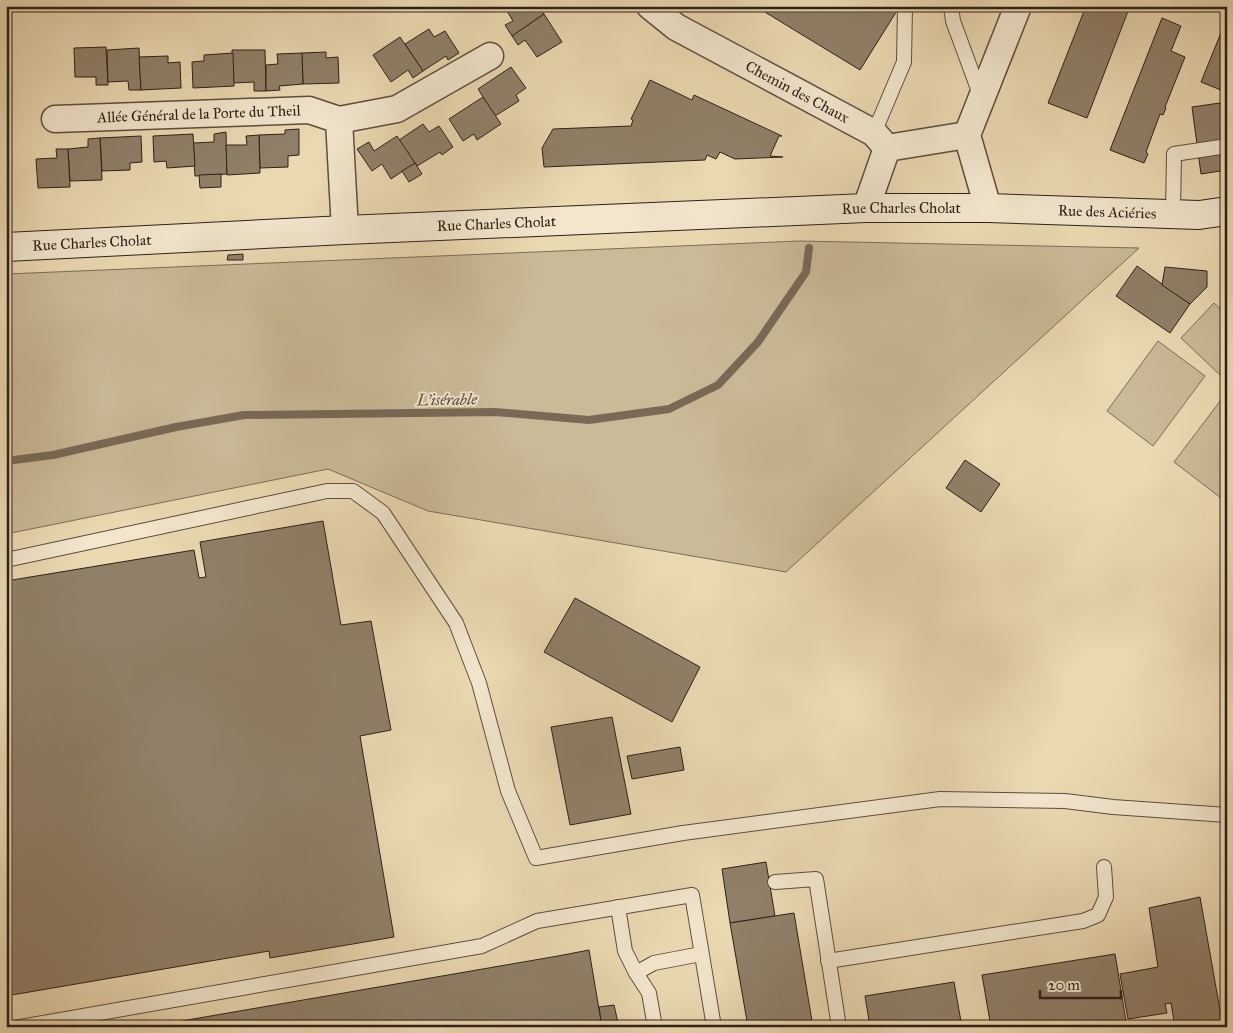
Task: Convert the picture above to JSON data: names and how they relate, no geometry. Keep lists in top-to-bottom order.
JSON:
{
  "streets": {
    "street": [
      "Chemin des Chaux",
      "Allée Général de la Porte du Theil",
      "Rue Charles Cholat",
      "Rue des Aciéries"
    ]
  },
  "crossings": [
    ["Rue Charles Cholat", "Rue des Aciéries"]
  ],
  "water": ["L'isérable"],
  "scale_bar": "20 m"
}
